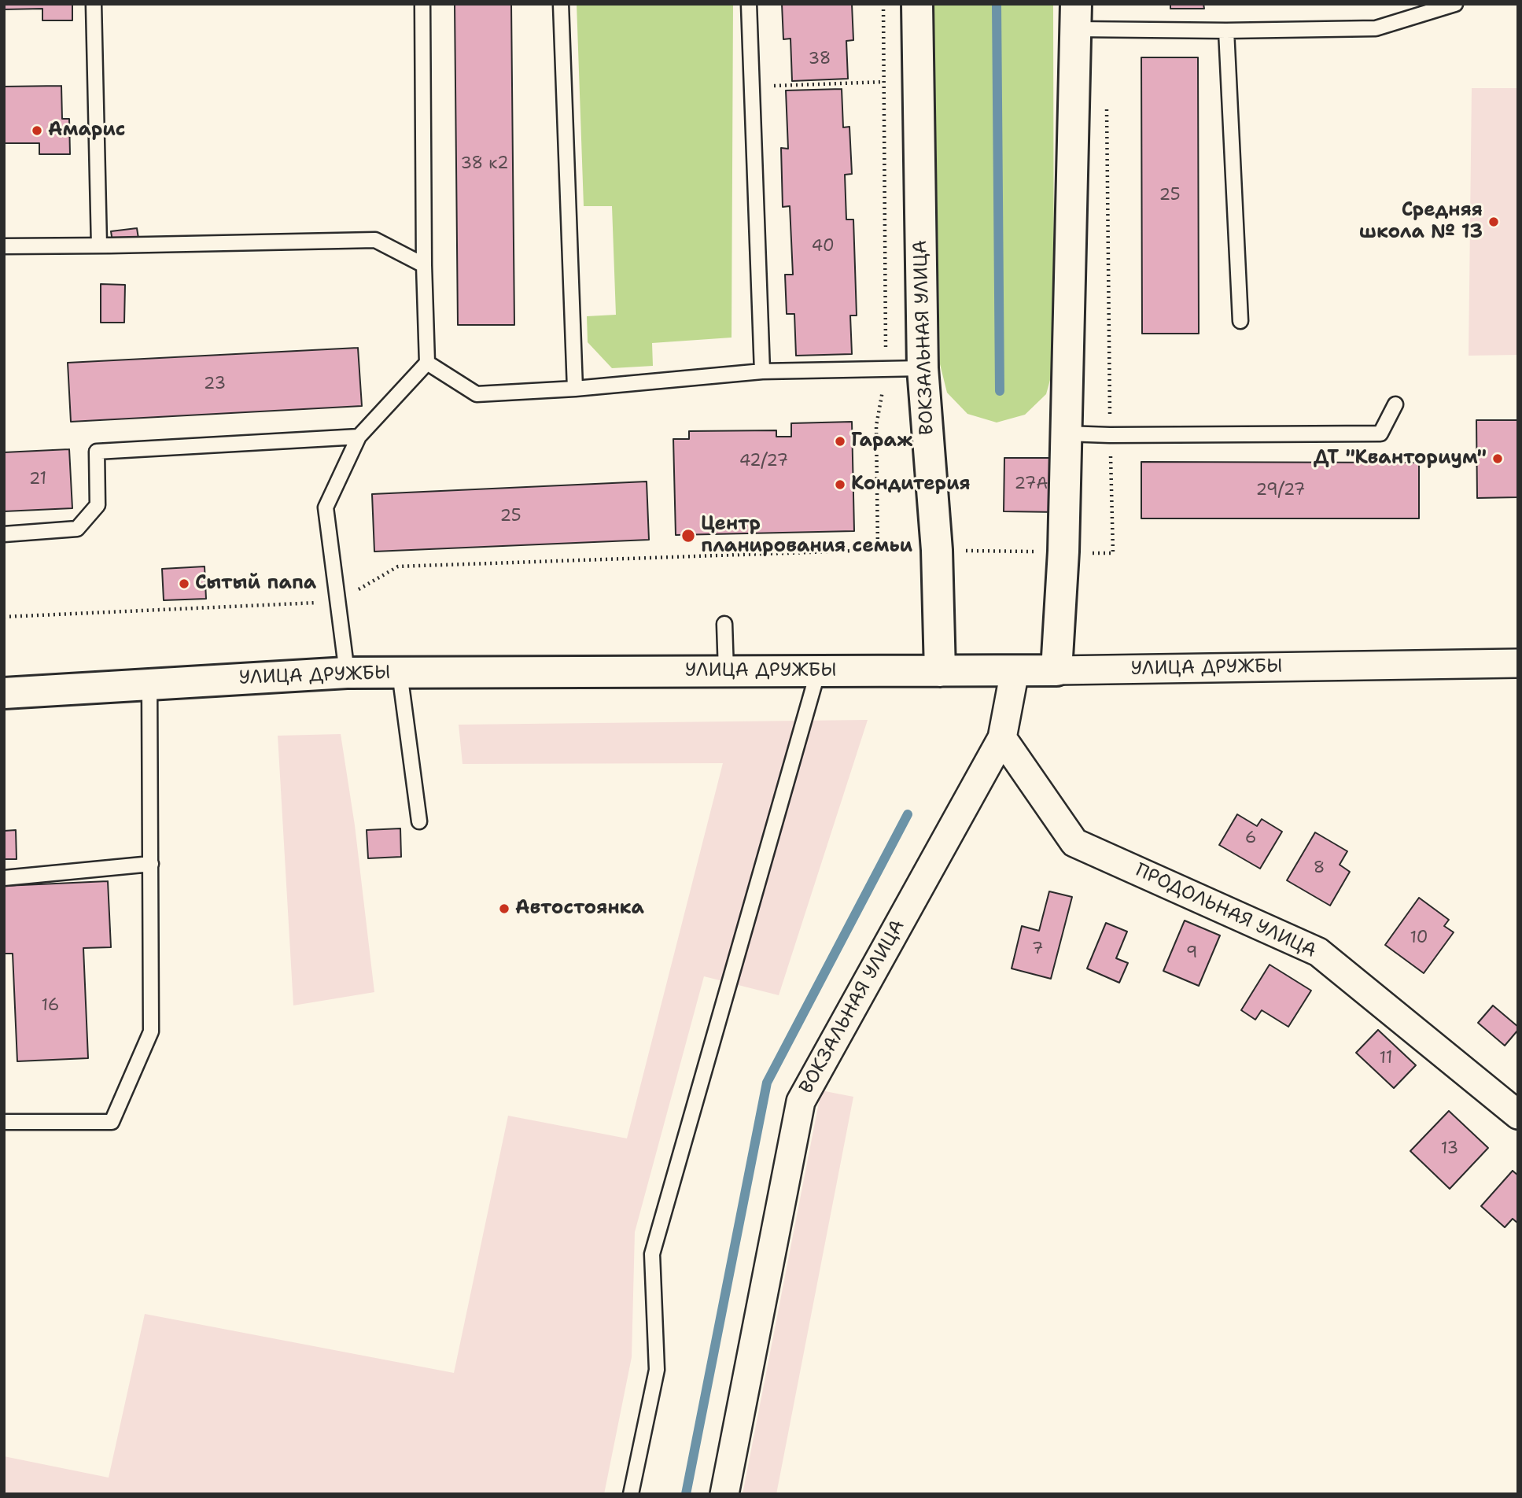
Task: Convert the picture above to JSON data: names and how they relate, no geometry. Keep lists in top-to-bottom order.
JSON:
{
  "streets": {
    "street": ["ВОКЗАЛЬНАЯ УЛИЦА", "УЛИЦА ДРУЖБЫ", "ПРОДОЛЬНАЯ УЛИЦА"]
  },
  "crossings": [
    ["ВОКЗАЛЬНАЯ УЛИЦА", "УЛИЦА ДРУЖБЫ"],
    ["ВОКЗАЛЬНАЯ УЛИЦА", "ПРОДОЛЬНАЯ УЛИЦА"]
  ],
  "places": [
    "Амарис",
    "Средняя школа № 13",
    "Гараж",
    "ДТ \"Кванториум\"",
    "Кондитерия",
    "Центр планирования семьи",
    "Сытый папа",
    "Автостоянка"
  ],
  "house_numbers": [
    "38",
    "38 к2",
    "25",
    "40",
    "23",
    "42/27",
    "21",
    "27А",
    "29/27",
    "25",
    "6",
    "8",
    "10",
    "7",
    "9",
    "16",
    "11",
    "13"
  ]
}
